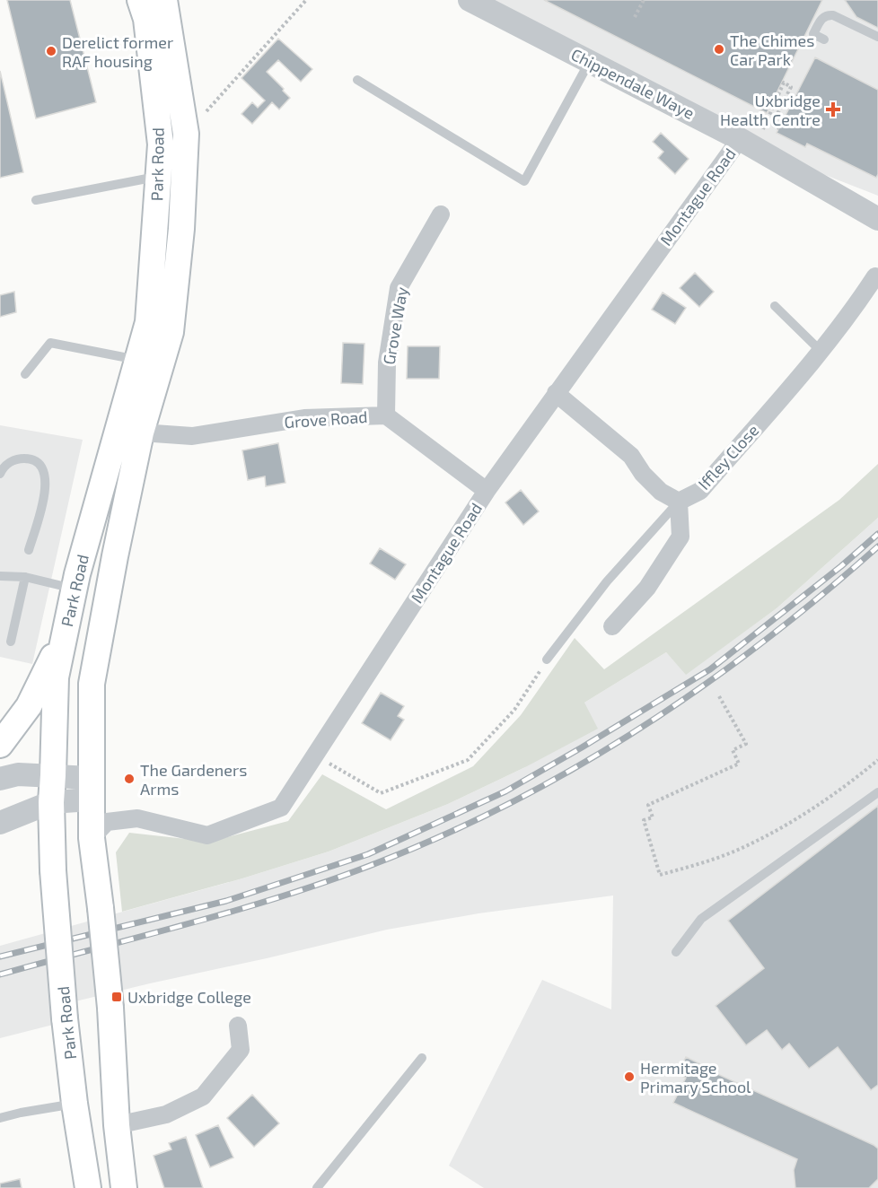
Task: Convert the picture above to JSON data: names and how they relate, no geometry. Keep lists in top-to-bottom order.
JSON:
{
  "streets": {
    "main road": ["Park Road"],
    "street": [
      "Chippendale Waye",
      "Montague Road",
      "Grove Way",
      "Grove Road",
      "Iffley Close"
    ]
  },
  "crossings": [
    ["Chippendale Waye", "Montague Road"],
    ["Park Road", "Montague Road"],
    ["Park Road", "Grove Road"],
    ["Montague Road", "Grove Road"],
    ["Grove Way", "Grove Road"]
  ],
  "places": {
    "other": [
      "The Chimes Car Park",
      "Derelict former RAF housing",
      "The Gardeners Arms",
      "Hermitage Primary School"
    ],
    "health": ["Uxbridge Health Centre"],
    "transit": ["Uxbridge College"]
  }
}
